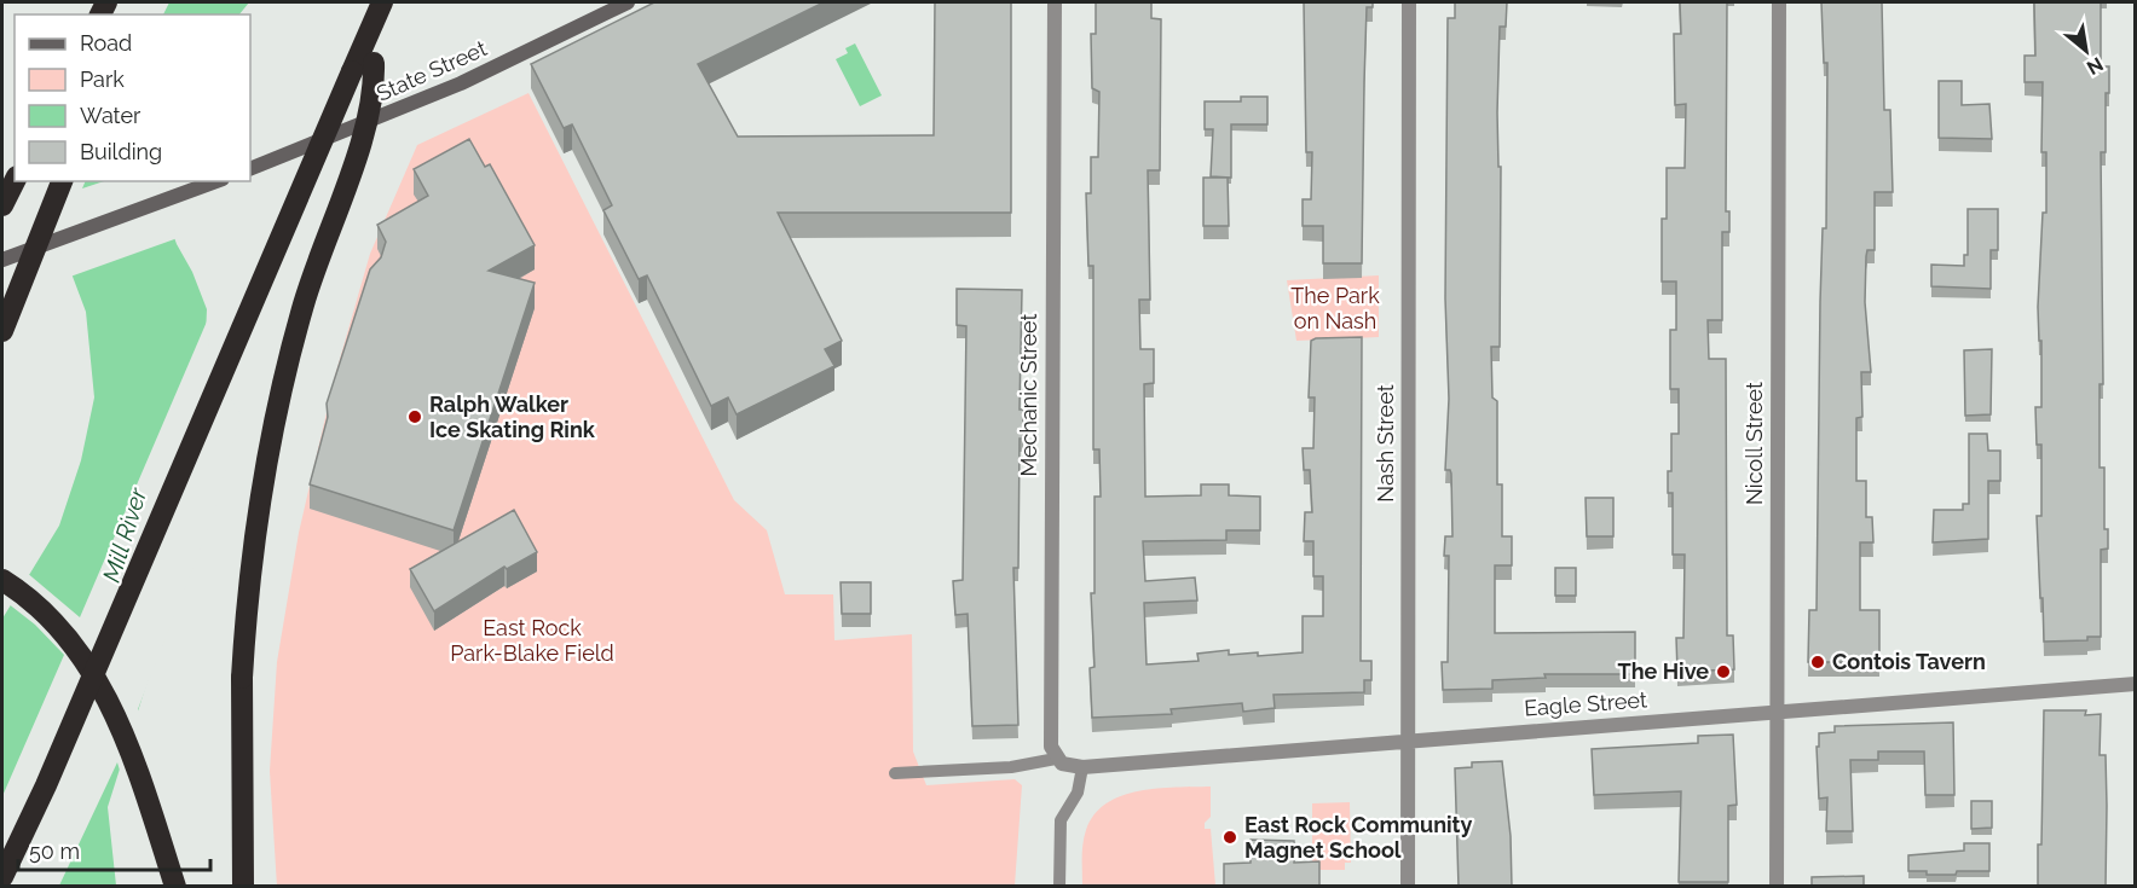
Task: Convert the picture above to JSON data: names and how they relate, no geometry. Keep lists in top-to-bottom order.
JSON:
{
  "streets": {
    "main road": ["State Street"],
    "street": [
      "Mechanic Street",
      "Nash Street",
      "Nicoll Street",
      "Eagle Street"
    ]
  },
  "crossings": [
    ["Nash Street", "Eagle Street"],
    ["Nicoll Street", "Eagle Street"]
  ],
  "water": ["Mill River"],
  "parks": ["The Park on Nash", "East Rock Park-Blake Field"],
  "places": [
    "Ralph Walker Ice Skating Rink",
    "Contois Tavern",
    "The Hive",
    "East Rock Community Magnet School"
  ],
  "legend": [
    "Road",
    "Park",
    "Water",
    "Building"
  ],
  "scale_bar": "50 m",
  "north": "bottom right"
}
